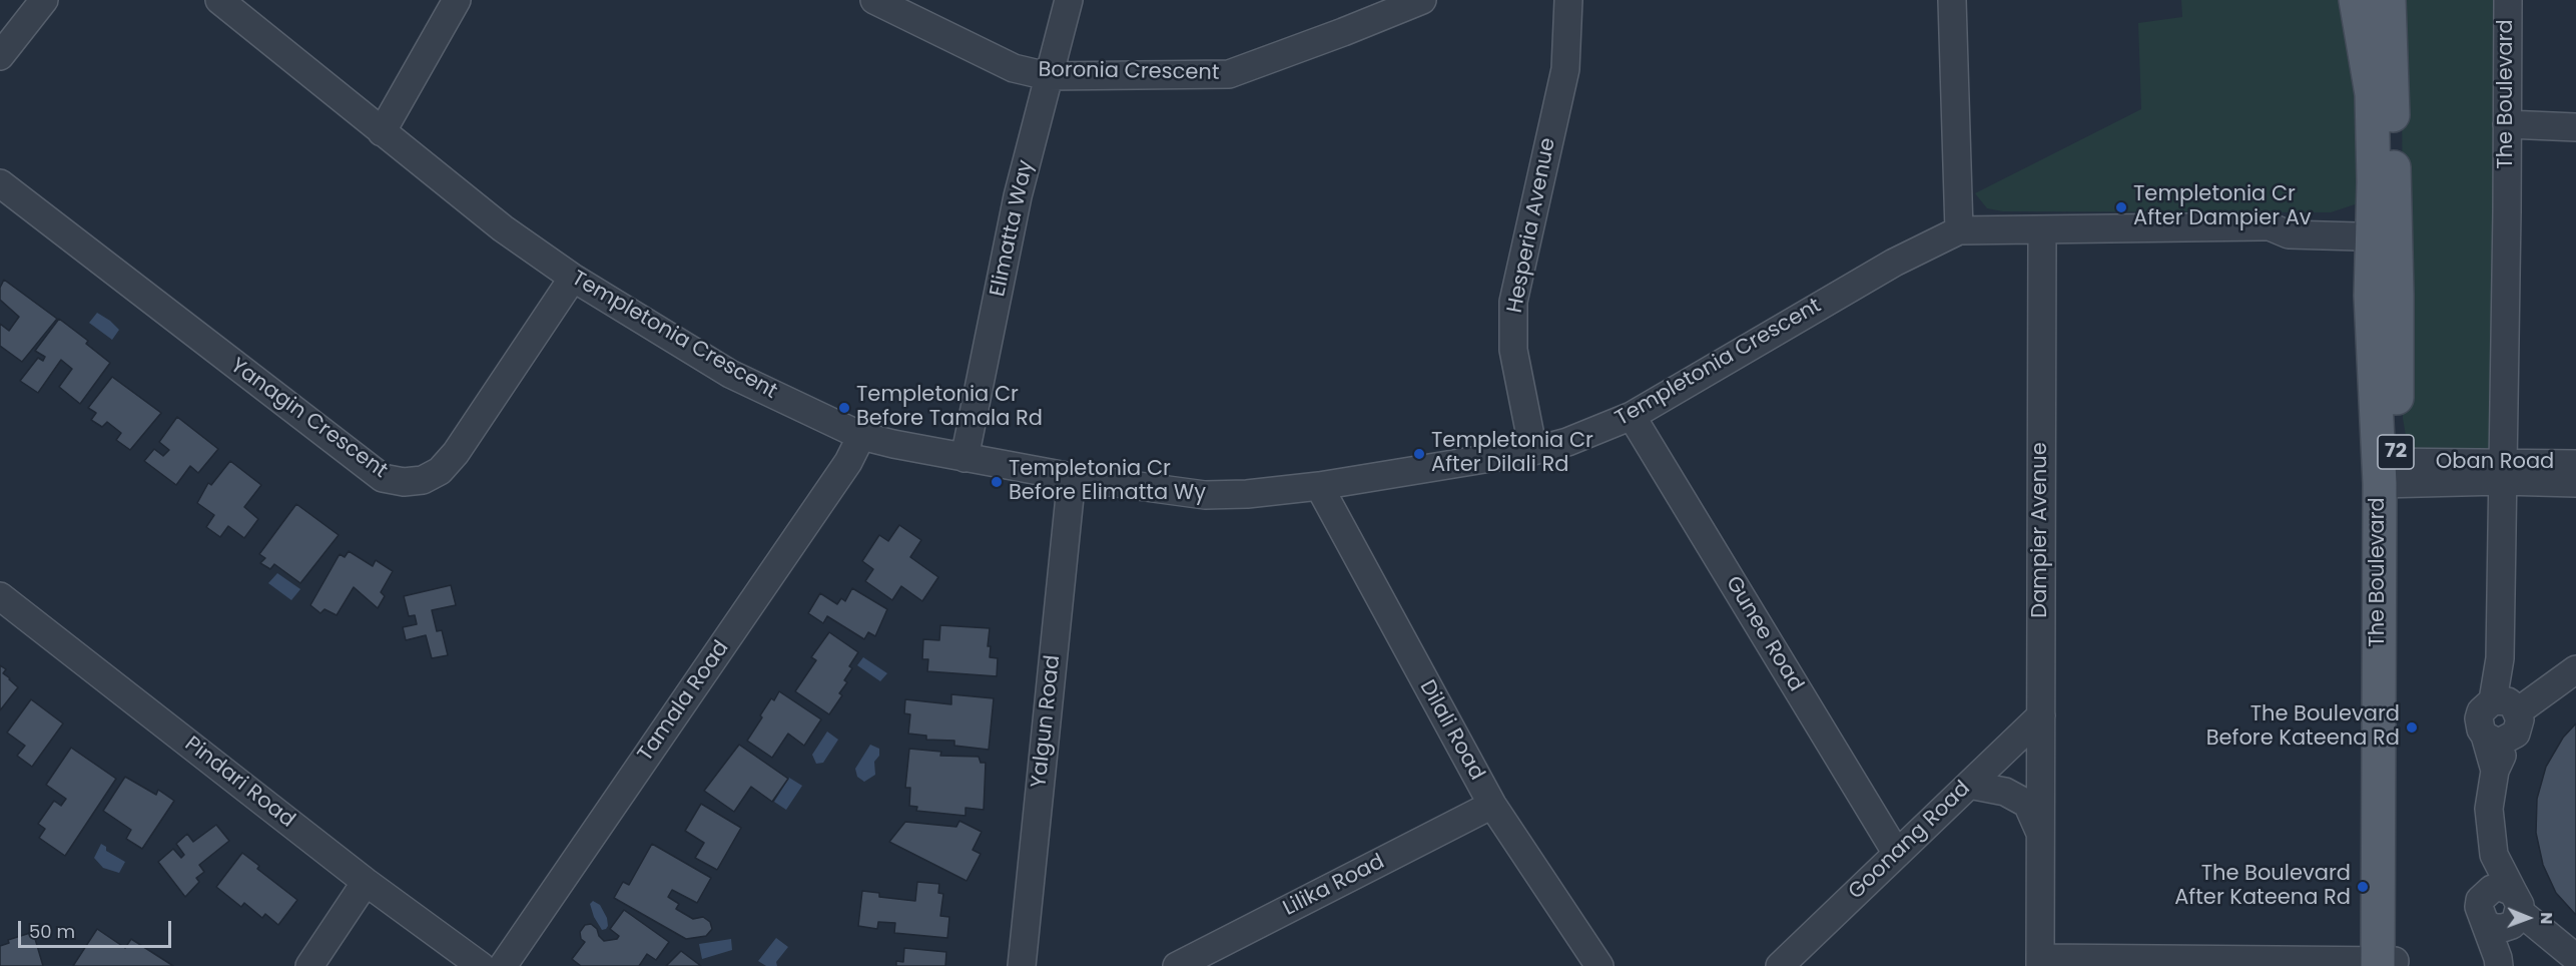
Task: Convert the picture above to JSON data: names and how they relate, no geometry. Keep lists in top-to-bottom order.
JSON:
{
  "streets": {
    "main road": ["The Boulevard", "72"],
    "street": [
      "Boronia Crescent",
      "Hesperia Avenue",
      "Elimatta Way",
      "Templetonia Crescent",
      "Yanagin Crescent",
      "Oban Road",
      "Dampier Avenue",
      "Gunee Road",
      "Tamala Road",
      "Yalgun Road",
      "Dilali Road",
      "Pindari Road",
      "Goonang Road",
      "Lilika Road"
    ]
  },
  "crossings": [
    ["Boronia Crescent", "Elimatta Way"],
    ["The Boulevard", "Templetonia Crescent"],
    ["The Boulevard", "Oban Road"],
    ["Hesperia Avenue", "Templetonia Crescent"],
    ["Elimatta Way", "Templetonia Crescent"],
    ["Templetonia Crescent", "Yanagin Crescent"],
    ["Templetonia Crescent", "Dampier Avenue"],
    ["Templetonia Crescent", "Gunee Road"],
    ["Templetonia Crescent", "Tamala Road"],
    ["Templetonia Crescent", "Yalgun Road"],
    ["Templetonia Crescent", "Dilali Road"],
    ["Dampier Avenue", "Goonang Road"],
    ["Gunee Road", "Goonang Road"],
    ["Dilali Road", "Lilika Road"]
  ],
  "places": [
    "Templetonia Cr After Dampier Av",
    "Templetonia Cr Before Tamala Rd",
    "Templetonia Cr After Dilali Rd",
    "Templetonia Cr Before Elimatta Wy",
    "The Boulevard Before Kateena Rd",
    "The Boulevard After Kateena Rd"
  ],
  "scale_bar": "50 m",
  "north": "right"
}
